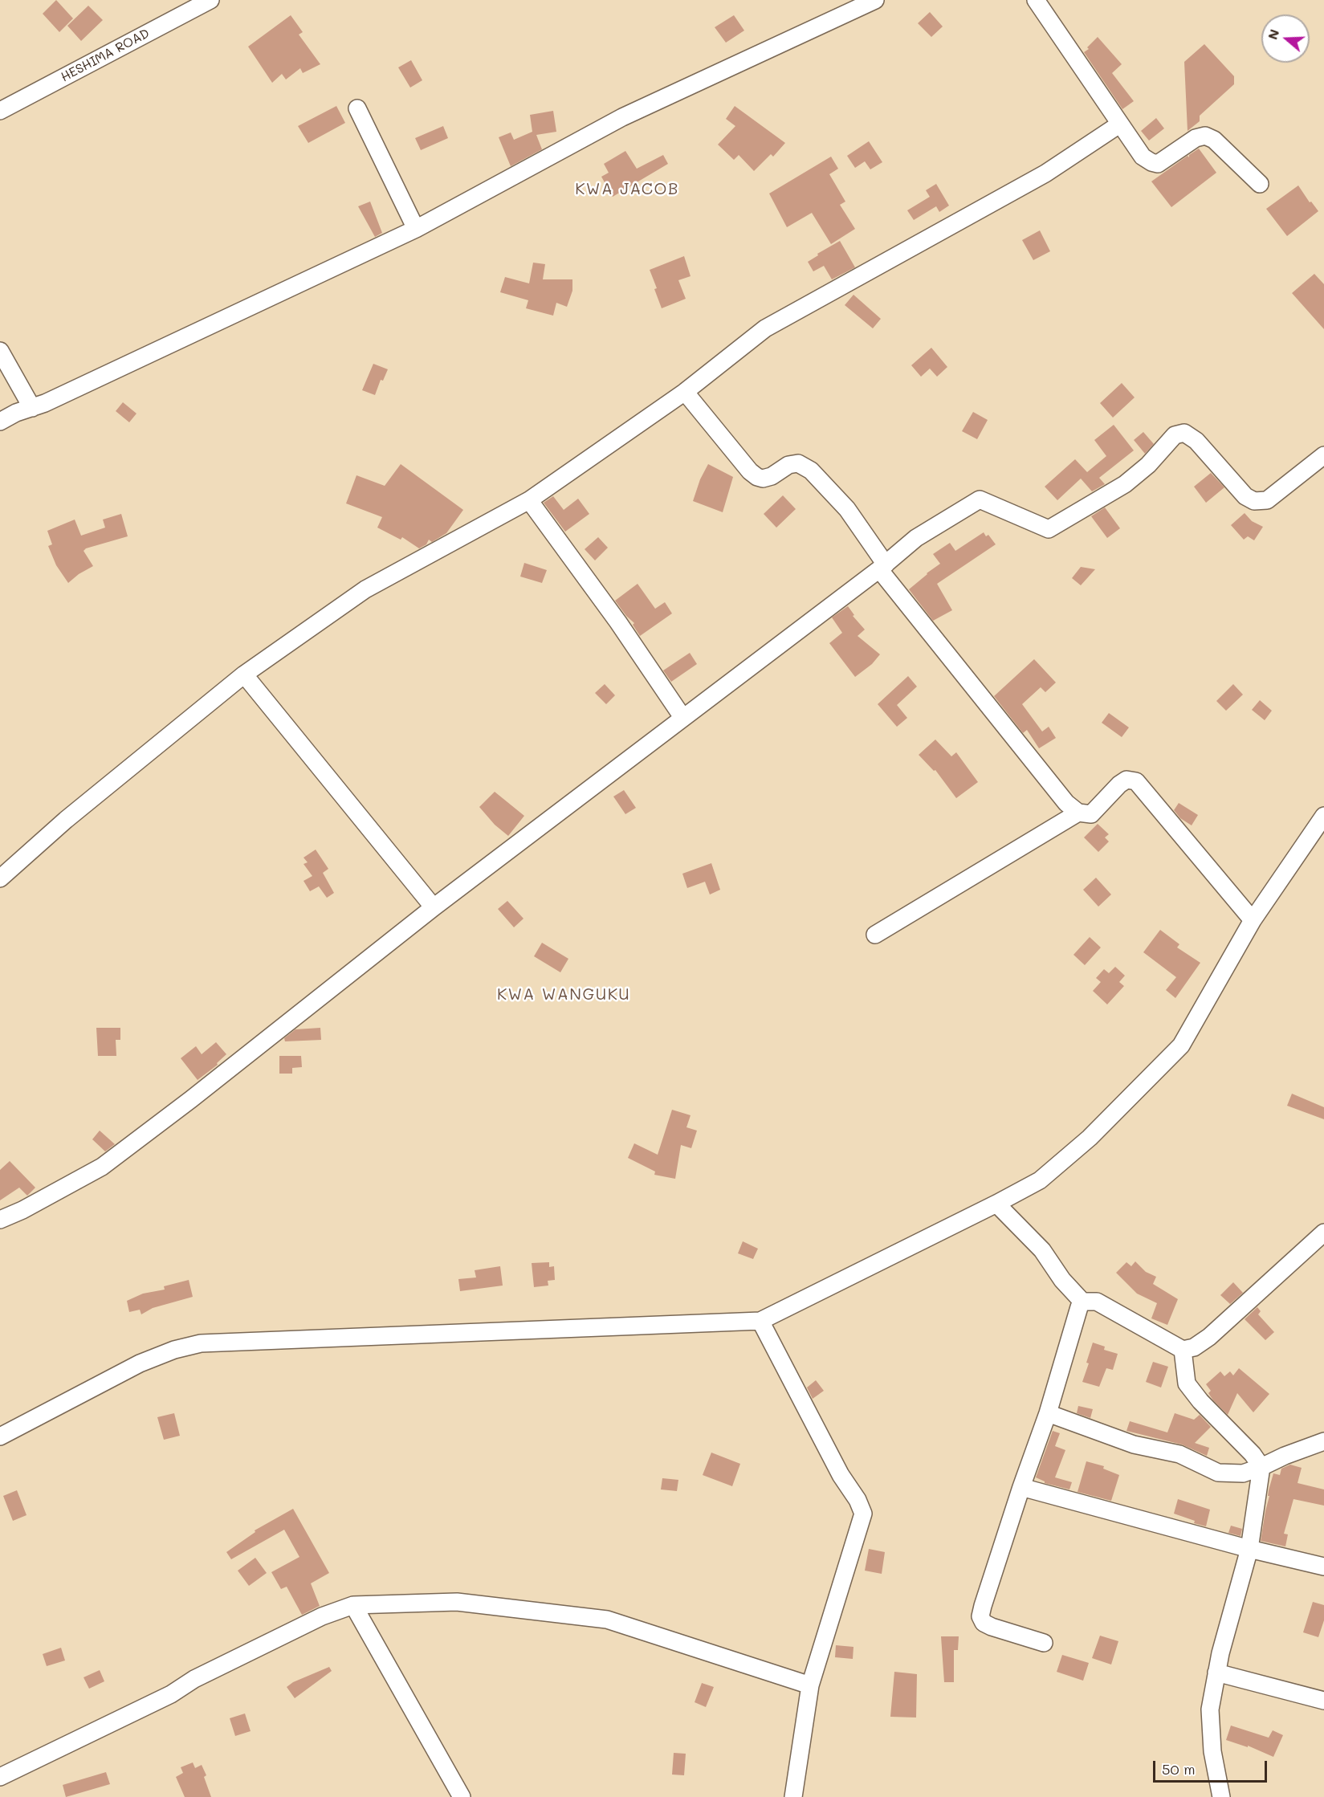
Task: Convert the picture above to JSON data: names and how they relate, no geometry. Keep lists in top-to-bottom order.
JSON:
{
  "streets": {
    "street": ["HESHIMA ROAD"]
  },
  "districts": ["KWA JACOB", "KWA WANGUKU"],
  "scale_bar": "50 m",
  "north": "left"
}
